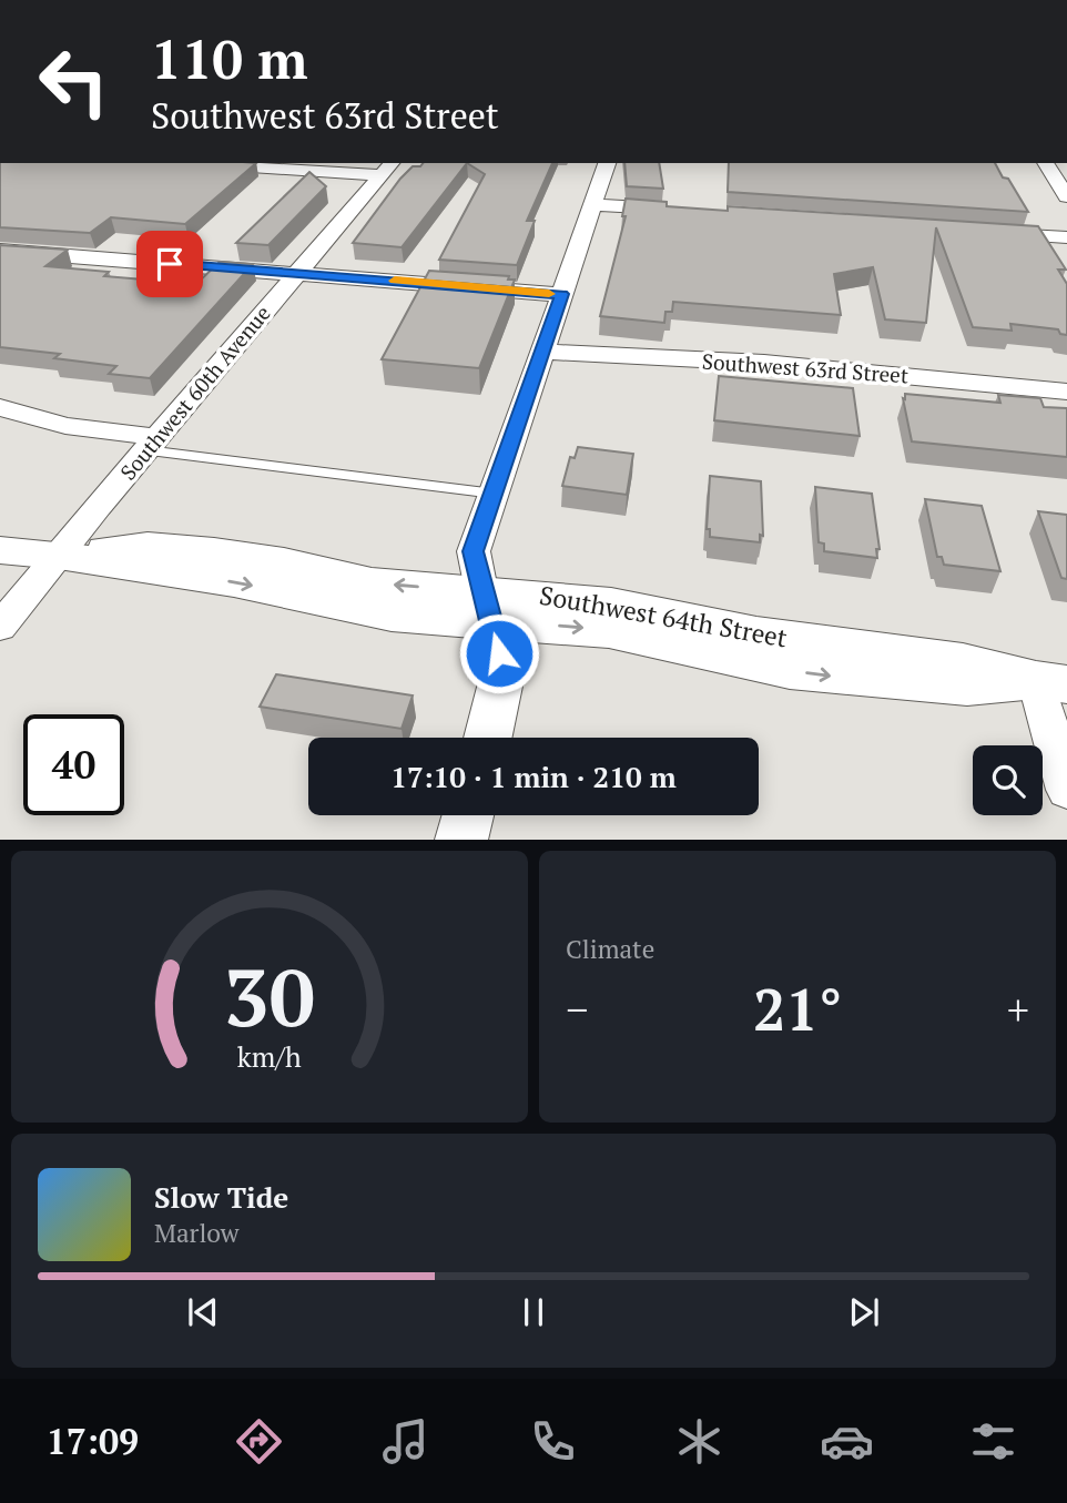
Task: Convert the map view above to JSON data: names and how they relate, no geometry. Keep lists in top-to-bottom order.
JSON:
{
  "streets": {
    "street": ["Southwest 63rd Street", "Southwest 60th Avenue", "Southwest 64th Street"]
  },
  "crossings": [
    ["Southwest 60th Avenue", "Southwest 64th Street"]
  ],
  "page": {
    "turn": ["110 m", "Southwest 63rd Street"],
    "limit": "40",
    "trip": "17:10 · 1 min · 210 m",
    "tile": "Climate",
    "heat": ["−", "21°", "+"],
    "song": ["Slow Tide", "Marlow"],
    "tabs": "17:09",
    "gauge": ["30", "km/h"]
  }
}
